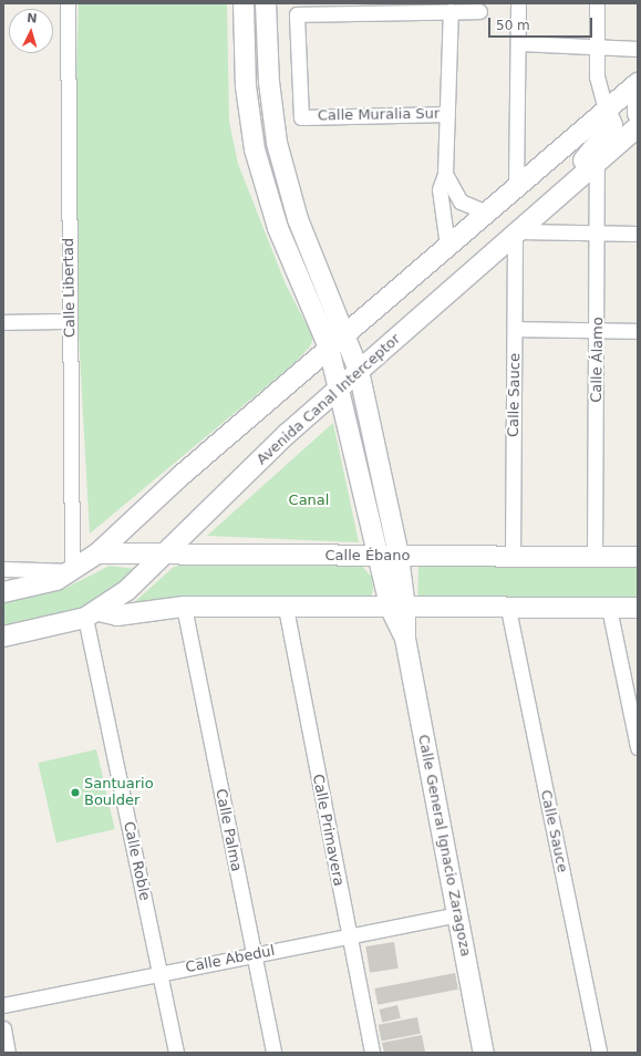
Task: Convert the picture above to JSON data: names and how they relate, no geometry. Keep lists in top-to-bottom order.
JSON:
{
  "streets": {
    "street": [
      "Calle Muralia Sur",
      "Calle Libertad",
      "Calle Álamo",
      "Calle Sauce",
      "Avenida Canal Interceptor",
      "Calle Ébano",
      "Calle Palma",
      "Calle Primavera",
      "Calle General Ignacio Zaragoza",
      "Calle Roble",
      "Calle Abedul"
    ]
  },
  "crossings": [
    ["Calle Álamo", "Avenida Canal Interceptor"],
    ["Calle Álamo", "Calle Ébano"],
    ["Calle Sauce", "Avenida Canal Interceptor"],
    ["Calle Sauce", "Calle Ébano"],
    ["Avenida Canal Interceptor", "Calle Ébano"],
    ["Avenida Canal Interceptor", "Calle Roble"],
    ["Calle Palma", "Calle Abedul"],
    ["Calle Primavera", "Calle Abedul"],
    ["Calle General Ignacio Zaragoza", "Calle Abedul"],
    ["Calle Roble", "Calle Abedul"]
  ],
  "parks": ["Canal"],
  "places": ["Santuario Boulder"],
  "scale_bar": "50 m",
  "north": "top"
}
